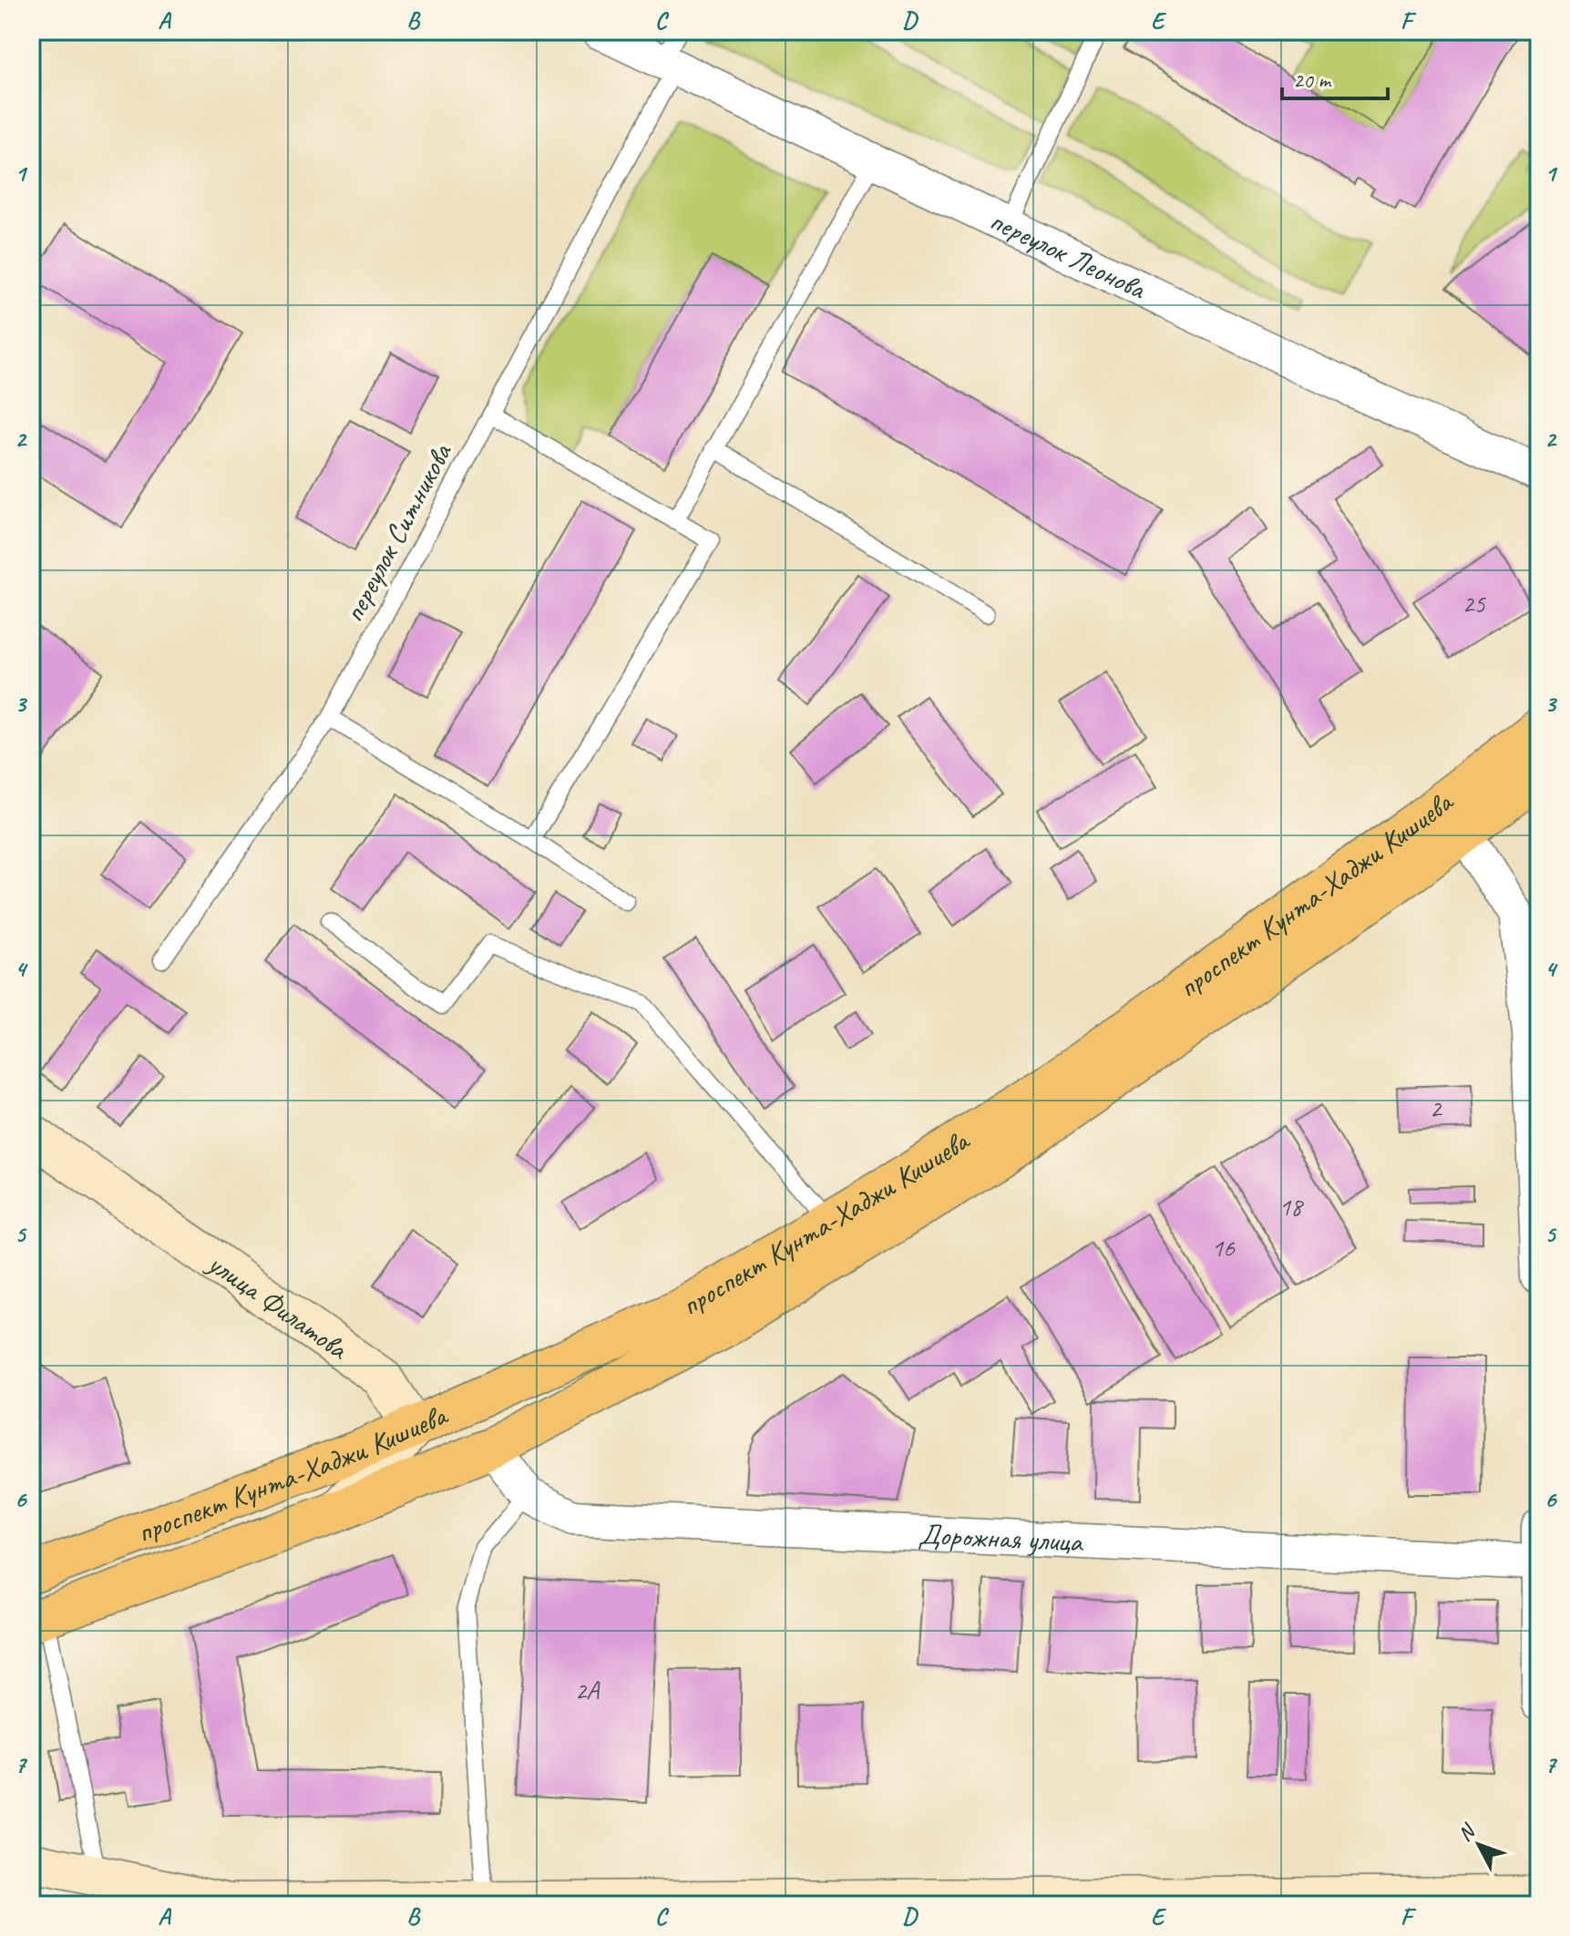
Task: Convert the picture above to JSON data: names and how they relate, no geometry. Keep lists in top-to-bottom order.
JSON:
{
  "streets": {
    "main road": ["проспект Кунта-Хаджи Кишиева", "улица Филатова"],
    "street": ["переулок Леонова", "Дорожная улица"],
    "lane": ["переулок Ситникова"]
  },
  "crossings": [
    ["переулок Леонова", "переулок Ситникова"],
    ["проспект Кунта-Хаджи Кишиева", "улица Филатова"],
    ["проспект Кунта-Хаджи Кишиева", "Дорожная улица"]
  ],
  "house_numbers": [
    "25",
    "2",
    "18",
    "16",
    "2А"
  ],
  "scale_bar": "20 m",
  "north": "top left",
  "grid": {
    "columns": [
      "A",
      "B",
      "C",
      "D",
      "E",
      "F"
    ],
    "rows": [
      "1",
      "2",
      "3",
      "4",
      "5",
      "6",
      "7"
    ]
  }
}
